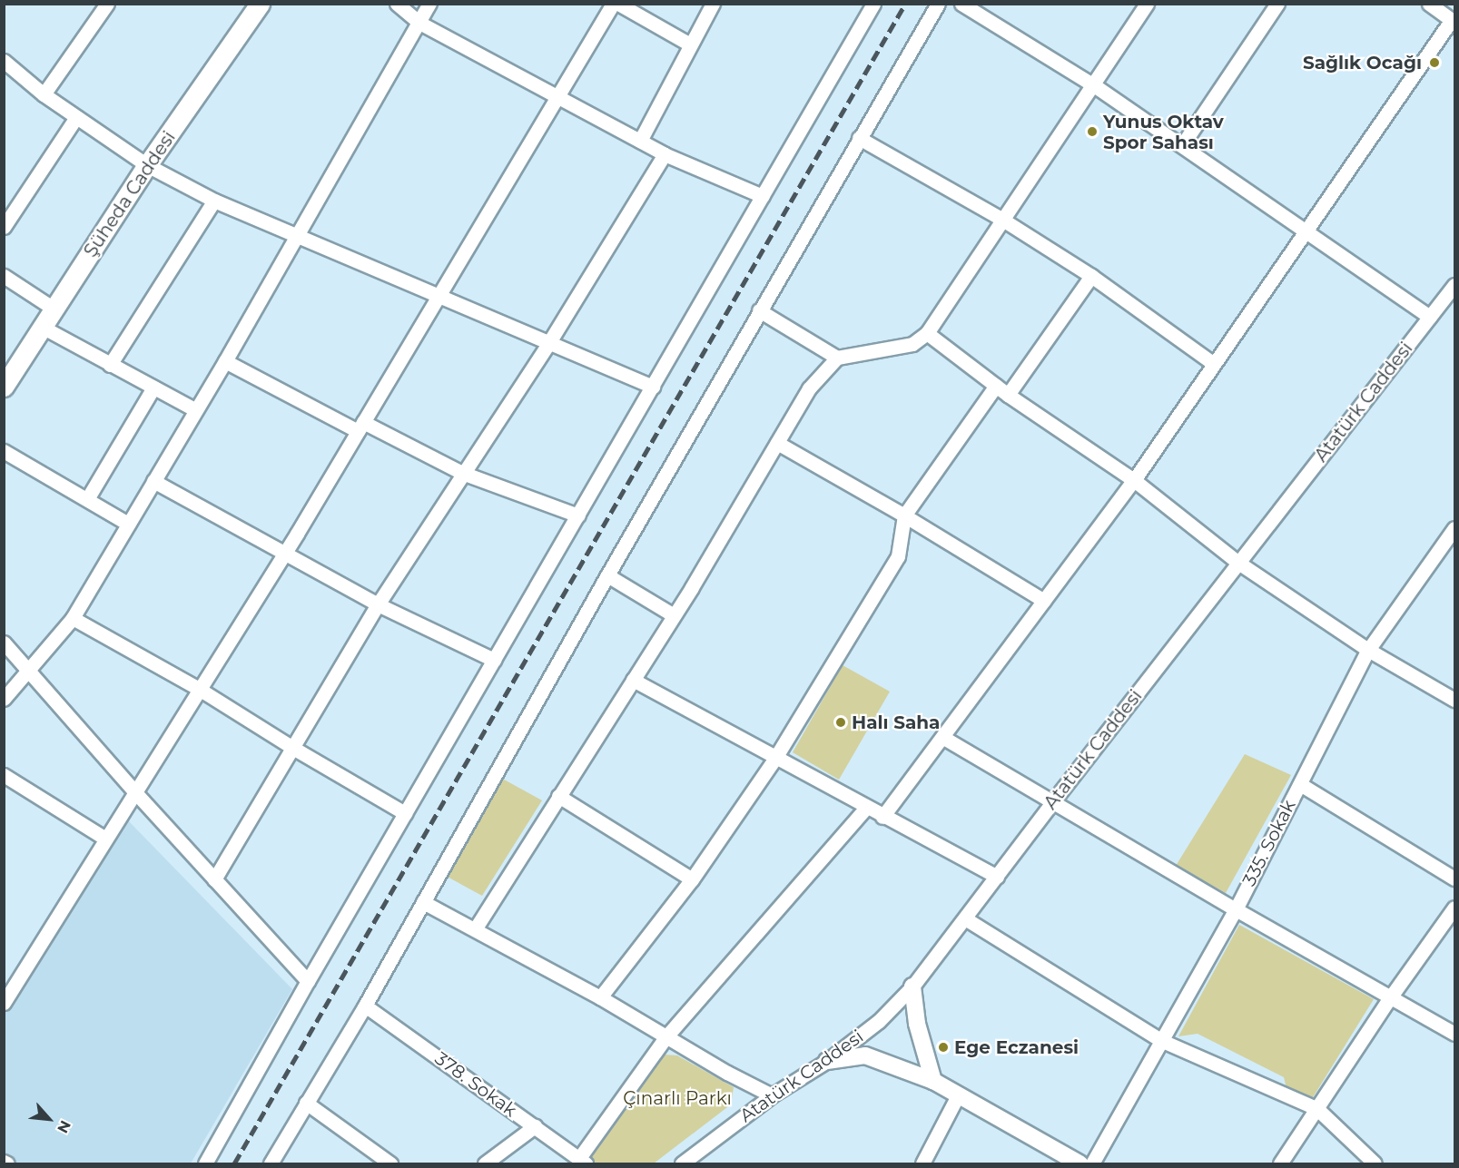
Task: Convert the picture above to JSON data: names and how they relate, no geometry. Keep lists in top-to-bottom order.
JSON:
{
  "streets": {
    "main road": ["Şüheda Caddesi"],
    "street": ["Atatürk Caddesi", "335. Sokak", "378. Sokak"]
  },
  "parks": ["Çınarlı Parkı"],
  "places": [
    "Sağlık Ocağı",
    "Yunus Oktav Spor Sahası",
    "Halı Saha",
    "Ege Eczanesi"
  ],
  "north": "bottom right"
}
